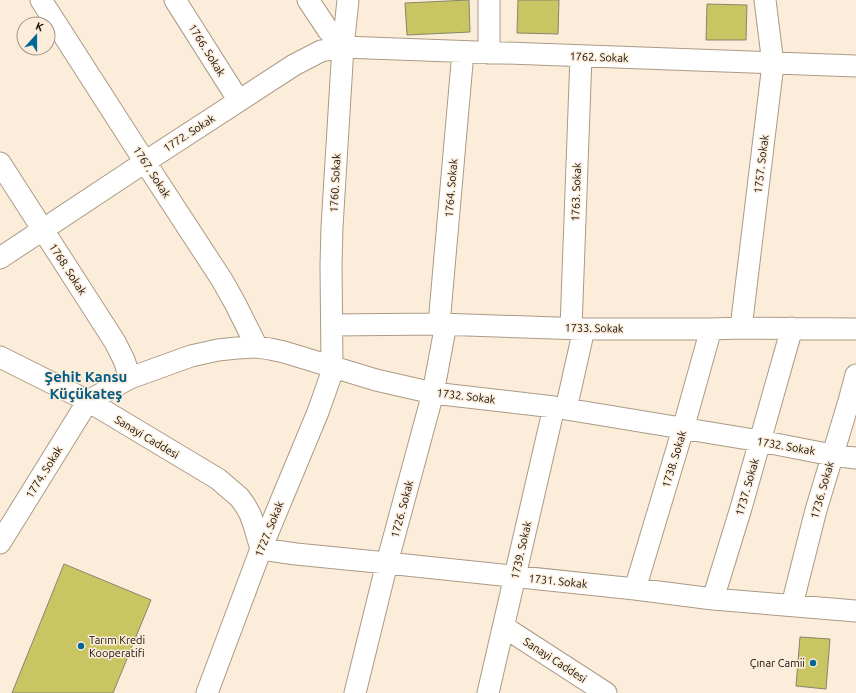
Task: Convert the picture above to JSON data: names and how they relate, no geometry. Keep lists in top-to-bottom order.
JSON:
{
  "streets": {
    "street": [
      "1766. Sokak",
      "1762. Sokak",
      "1772. Sokak",
      "1757. Sokak",
      "1767. Sokak",
      "1760. Sokak",
      "1764. Sokak",
      "1763. Sokak",
      "1768. Sokak",
      "1733. Sokak",
      "1732. Sokak",
      "Sanayi Caddesi",
      "1738. Sokak",
      "1774. Sokak",
      "1737. Sokak",
      "1736. Sokak",
      "1726. Sokak",
      "1727. Sokak",
      "1739. Sokak",
      "1731. Sokak"
    ]
  },
  "crossings": [
    ["1766. Sokak", "1772. Sokak"],
    ["1762. Sokak", "1772. Sokak"],
    ["1762. Sokak", "1757. Sokak"],
    ["1762. Sokak", "1760. Sokak"],
    ["1762. Sokak", "1764. Sokak"],
    ["1762. Sokak", "1763. Sokak"],
    ["1772. Sokak", "1767. Sokak"],
    ["1772. Sokak", "1760. Sokak"],
    ["1772. Sokak", "1768. Sokak"],
    ["1757. Sokak", "1733. Sokak"],
    ["1767. Sokak", "1732. Sokak"],
    ["1760. Sokak", "1733. Sokak"],
    ["1760. Sokak", "1732. Sokak"],
    ["1760. Sokak", "1727. Sokak"],
    ["1764. Sokak", "1733. Sokak"],
    ["1764. Sokak", "1726. Sokak"],
    ["1763. Sokak", "1733. Sokak"],
    ["1763. Sokak", "1739. Sokak"],
    ["1768. Sokak", "1732. Sokak"],
    ["1733. Sokak", "1738. Sokak"],
    ["1733. Sokak", "1737. Sokak"],
    ["1733. Sokak", "1726. Sokak"],
    ["1733. Sokak", "1739. Sokak"],
    ["1732. Sokak", "Sanayi Caddesi"],
    ["1732. Sokak", "1738. Sokak"],
    ["1732. Sokak", "1774. Sokak"],
    ["1732. Sokak", "1737. Sokak"],
    ["1732. Sokak", "1736. Sokak"],
    ["1732. Sokak", "1726. Sokak"],
    ["1732. Sokak", "1727. Sokak"],
    ["1732. Sokak", "1739. Sokak"],
    ["Sanayi Caddesi", "1774. Sokak"],
    ["Sanayi Caddesi", "1727. Sokak"],
    ["Sanayi Caddesi", "1739. Sokak"],
    ["Sanayi Caddesi", "1731. Sokak"],
    ["1738. Sokak", "1731. Sokak"],
    ["1737. Sokak", "1731. Sokak"],
    ["1736. Sokak", "1731. Sokak"],
    ["1726. Sokak", "1731. Sokak"],
    ["1727. Sokak", "1731. Sokak"],
    ["1739. Sokak", "1731. Sokak"]
  ],
  "districts": ["Şehit Kansu Küçükateş"],
  "places": ["Tarım Kredi Kooperatifi", "Çınar Camii"],
  "north": "top"
}
